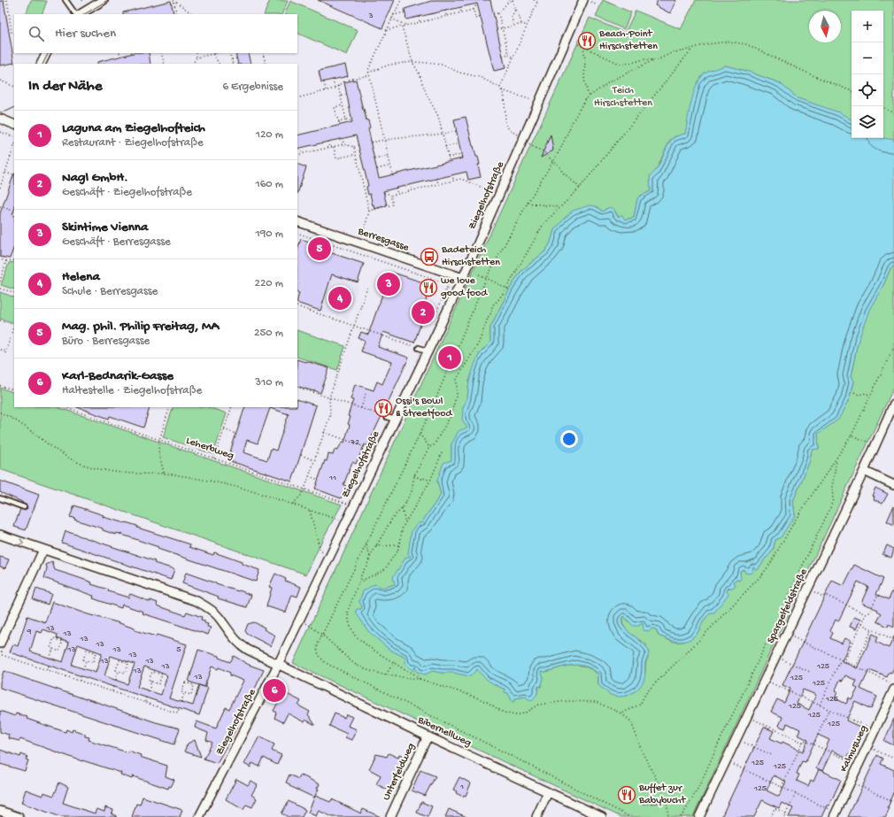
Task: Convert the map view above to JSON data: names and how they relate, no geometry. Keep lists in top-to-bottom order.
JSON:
{
  "streets": {
    "street": [
      "Ziegelhofstraße",
      "Berresgasse",
      "Spargelfeldstraße",
      "Bibernellweg",
      "Kalmusweg",
      "Unterfeldweg"
    ],
    "path": ["Leherbweg"]
  },
  "crossings": [
    ["Ziegelhofstraße", "Berresgasse"],
    ["Ziegelhofstraße", "Leherbweg"],
    ["Ziegelhofstraße", "Bibernellweg"],
    ["Bibernellweg", "Unterfeldweg"]
  ],
  "parks": ["Teich Hirschstetten"],
  "places": {
    "restaurant": [
      "Beach-Point Hirschstetten",
      "we love good food",
      "Ossi's Bowl & Streetfood",
      "Buffet zur Babybucht"
    ],
    "bus stop": ["Badeteich Hirschstetten"]
  },
  "house_numbers": [
    "3",
    "72",
    "11",
    "13",
    "9",
    "13",
    "13",
    "13",
    "13",
    "13",
    "5",
    "13",
    "13",
    "13",
    "13",
    "125",
    "13",
    "13",
    "125",
    "125",
    "125",
    "125",
    "125",
    "125",
    "125",
    "125",
    "1",
    "125"
  ],
  "north": "bottom",
  "page": {
    "map_buttons": ["+", "−"],
    "search": "Hier suchen",
    "heading": ["In der Nähe", "6 Ergebnisse"],
    "list": [
      {
        "mark": "1",
        "name": "Laguna am Ziegelhofteich",
        "note": "Restaurant · Ziegelhofstraße",
        "value": "120 m"
      },
      {
        "mark": "2",
        "name": "Nagl GmbH.",
        "note": "Geschäft · Ziegelhofstraße",
        "value": "160 m"
      },
      {
        "mark": "3",
        "name": "Skintime Vienna",
        "note": "Geschäft · Berresgasse",
        "value": "190 m"
      },
      {
        "mark": "4",
        "name": "Helena",
        "note": "Schule · Berresgasse",
        "value": "220 m"
      },
      {
        "mark": "5",
        "name": "Mag. phil. Philip Freitag, MA",
        "note": "Büro · Berresgasse",
        "value": "250 m"
      },
      {
        "mark": "6",
        "name": "Karl-Bednarik-Gasse",
        "note": "Haltestelle · Ziegelhofstraße",
        "value": "310 m"
      }
    ],
    "pins": [
      "5",
      "3",
      "4",
      "2",
      "1",
      "6"
    ]
  }
}
